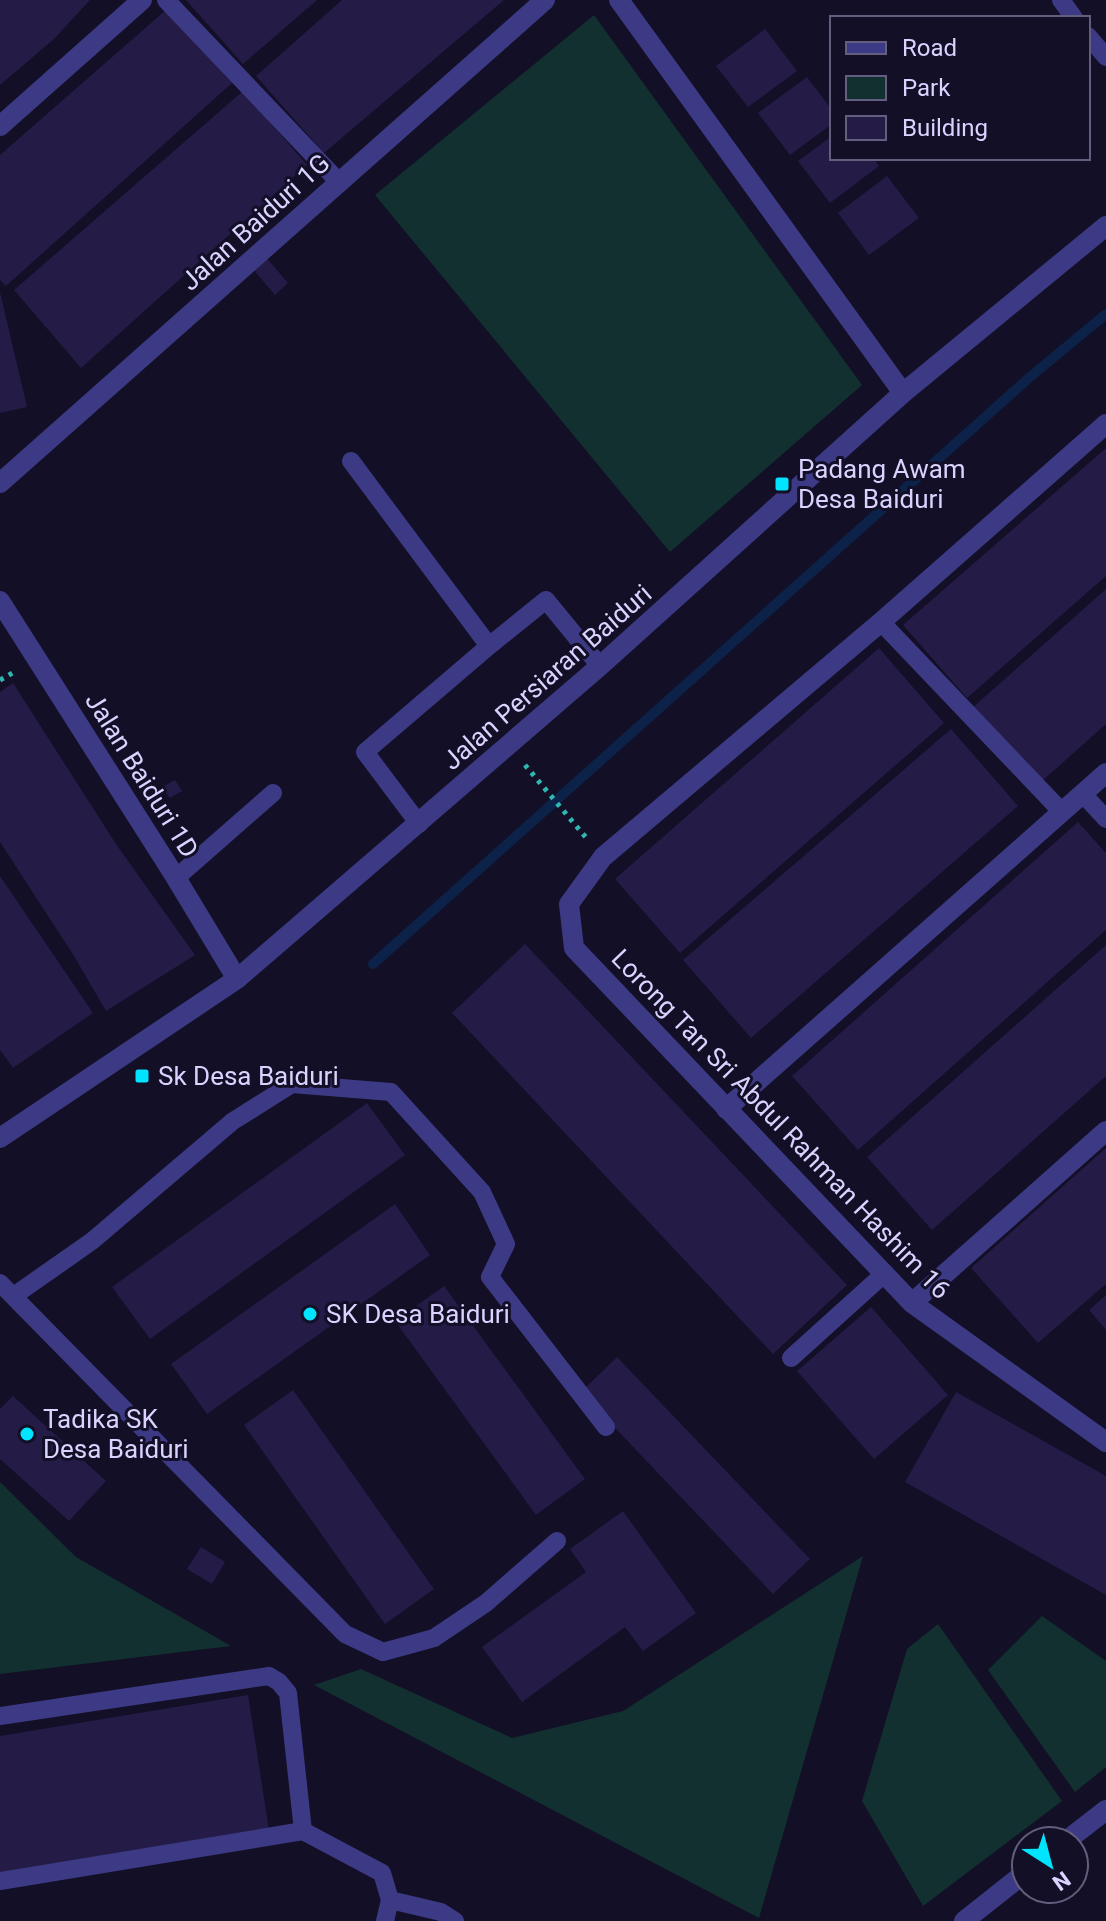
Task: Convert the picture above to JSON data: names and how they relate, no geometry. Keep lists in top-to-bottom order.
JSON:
{
  "streets": {
    "street": [
      "Jalan Baiduri 1G",
      "Jalan Persiaran Baiduri",
      "Jalan Baiduri 1D",
      "Lorong Tan Sri Abdul Rahman Hashim 16"
    ]
  },
  "crossings": [
    ["Jalan Persiaran Baiduri", "Jalan Baiduri 1D"]
  ],
  "places": {
    "transit": ["Padang Awam Desa Baiduri", "Sk Desa Baiduri"],
    "other": ["SK Desa Baiduri", "Tadika SK Desa Baiduri"]
  },
  "legend": ["Road", "Park", "Building"],
  "north": "bottom right"
}
